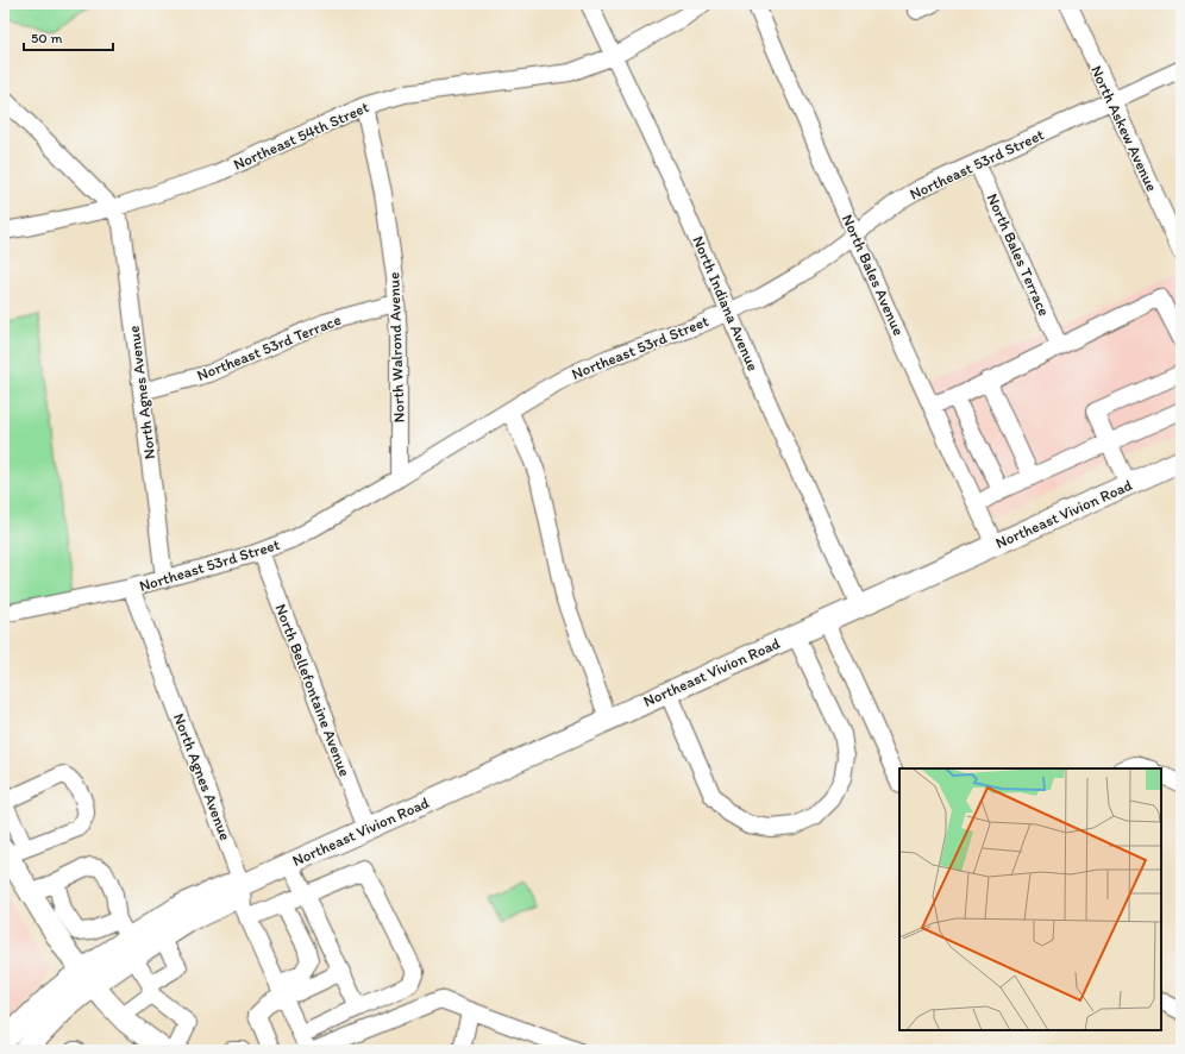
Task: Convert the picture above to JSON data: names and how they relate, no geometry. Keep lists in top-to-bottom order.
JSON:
{
  "streets": {
    "main road": ["Northeast Vivion Road"],
    "street": [
      "North Askew Avenue",
      "Northeast 54th Street",
      "Northeast 53rd Street",
      "North Bales Terrace",
      "North Bales Avenue",
      "North Indiana Avenue",
      "Northeast 53rd Terrace",
      "North Walrond Avenue",
      "North Agnes Avenue",
      "North Bellefontaine Avenue"
    ]
  },
  "crossings": [
    ["North Askew Avenue", "Northeast 53rd Street"],
    ["Northeast 54th Street", "North Indiana Avenue"],
    ["Northeast 54th Street", "North Walrond Avenue"],
    ["Northeast 54th Street", "North Agnes Avenue"],
    ["Northeast 53rd Street", "North Bales Terrace"],
    ["Northeast 53rd Street", "North Bales Avenue"],
    ["Northeast 53rd Street", "North Indiana Avenue"],
    ["Northeast 53rd Street", "North Walrond Avenue"],
    ["Northeast 53rd Street", "North Agnes Avenue"],
    ["Northeast 53rd Street", "North Bellefontaine Avenue"],
    ["North Bales Avenue", "Northeast Vivion Road"],
    ["North Indiana Avenue", "Northeast Vivion Road"],
    ["Northeast 53rd Terrace", "North Walrond Avenue"],
    ["Northeast 53rd Terrace", "North Agnes Avenue"],
    ["North Agnes Avenue", "Northeast Vivion Road"],
    ["Northeast Vivion Road", "North Bellefontaine Avenue"]
  ],
  "scale_bar": "50 m"
}
